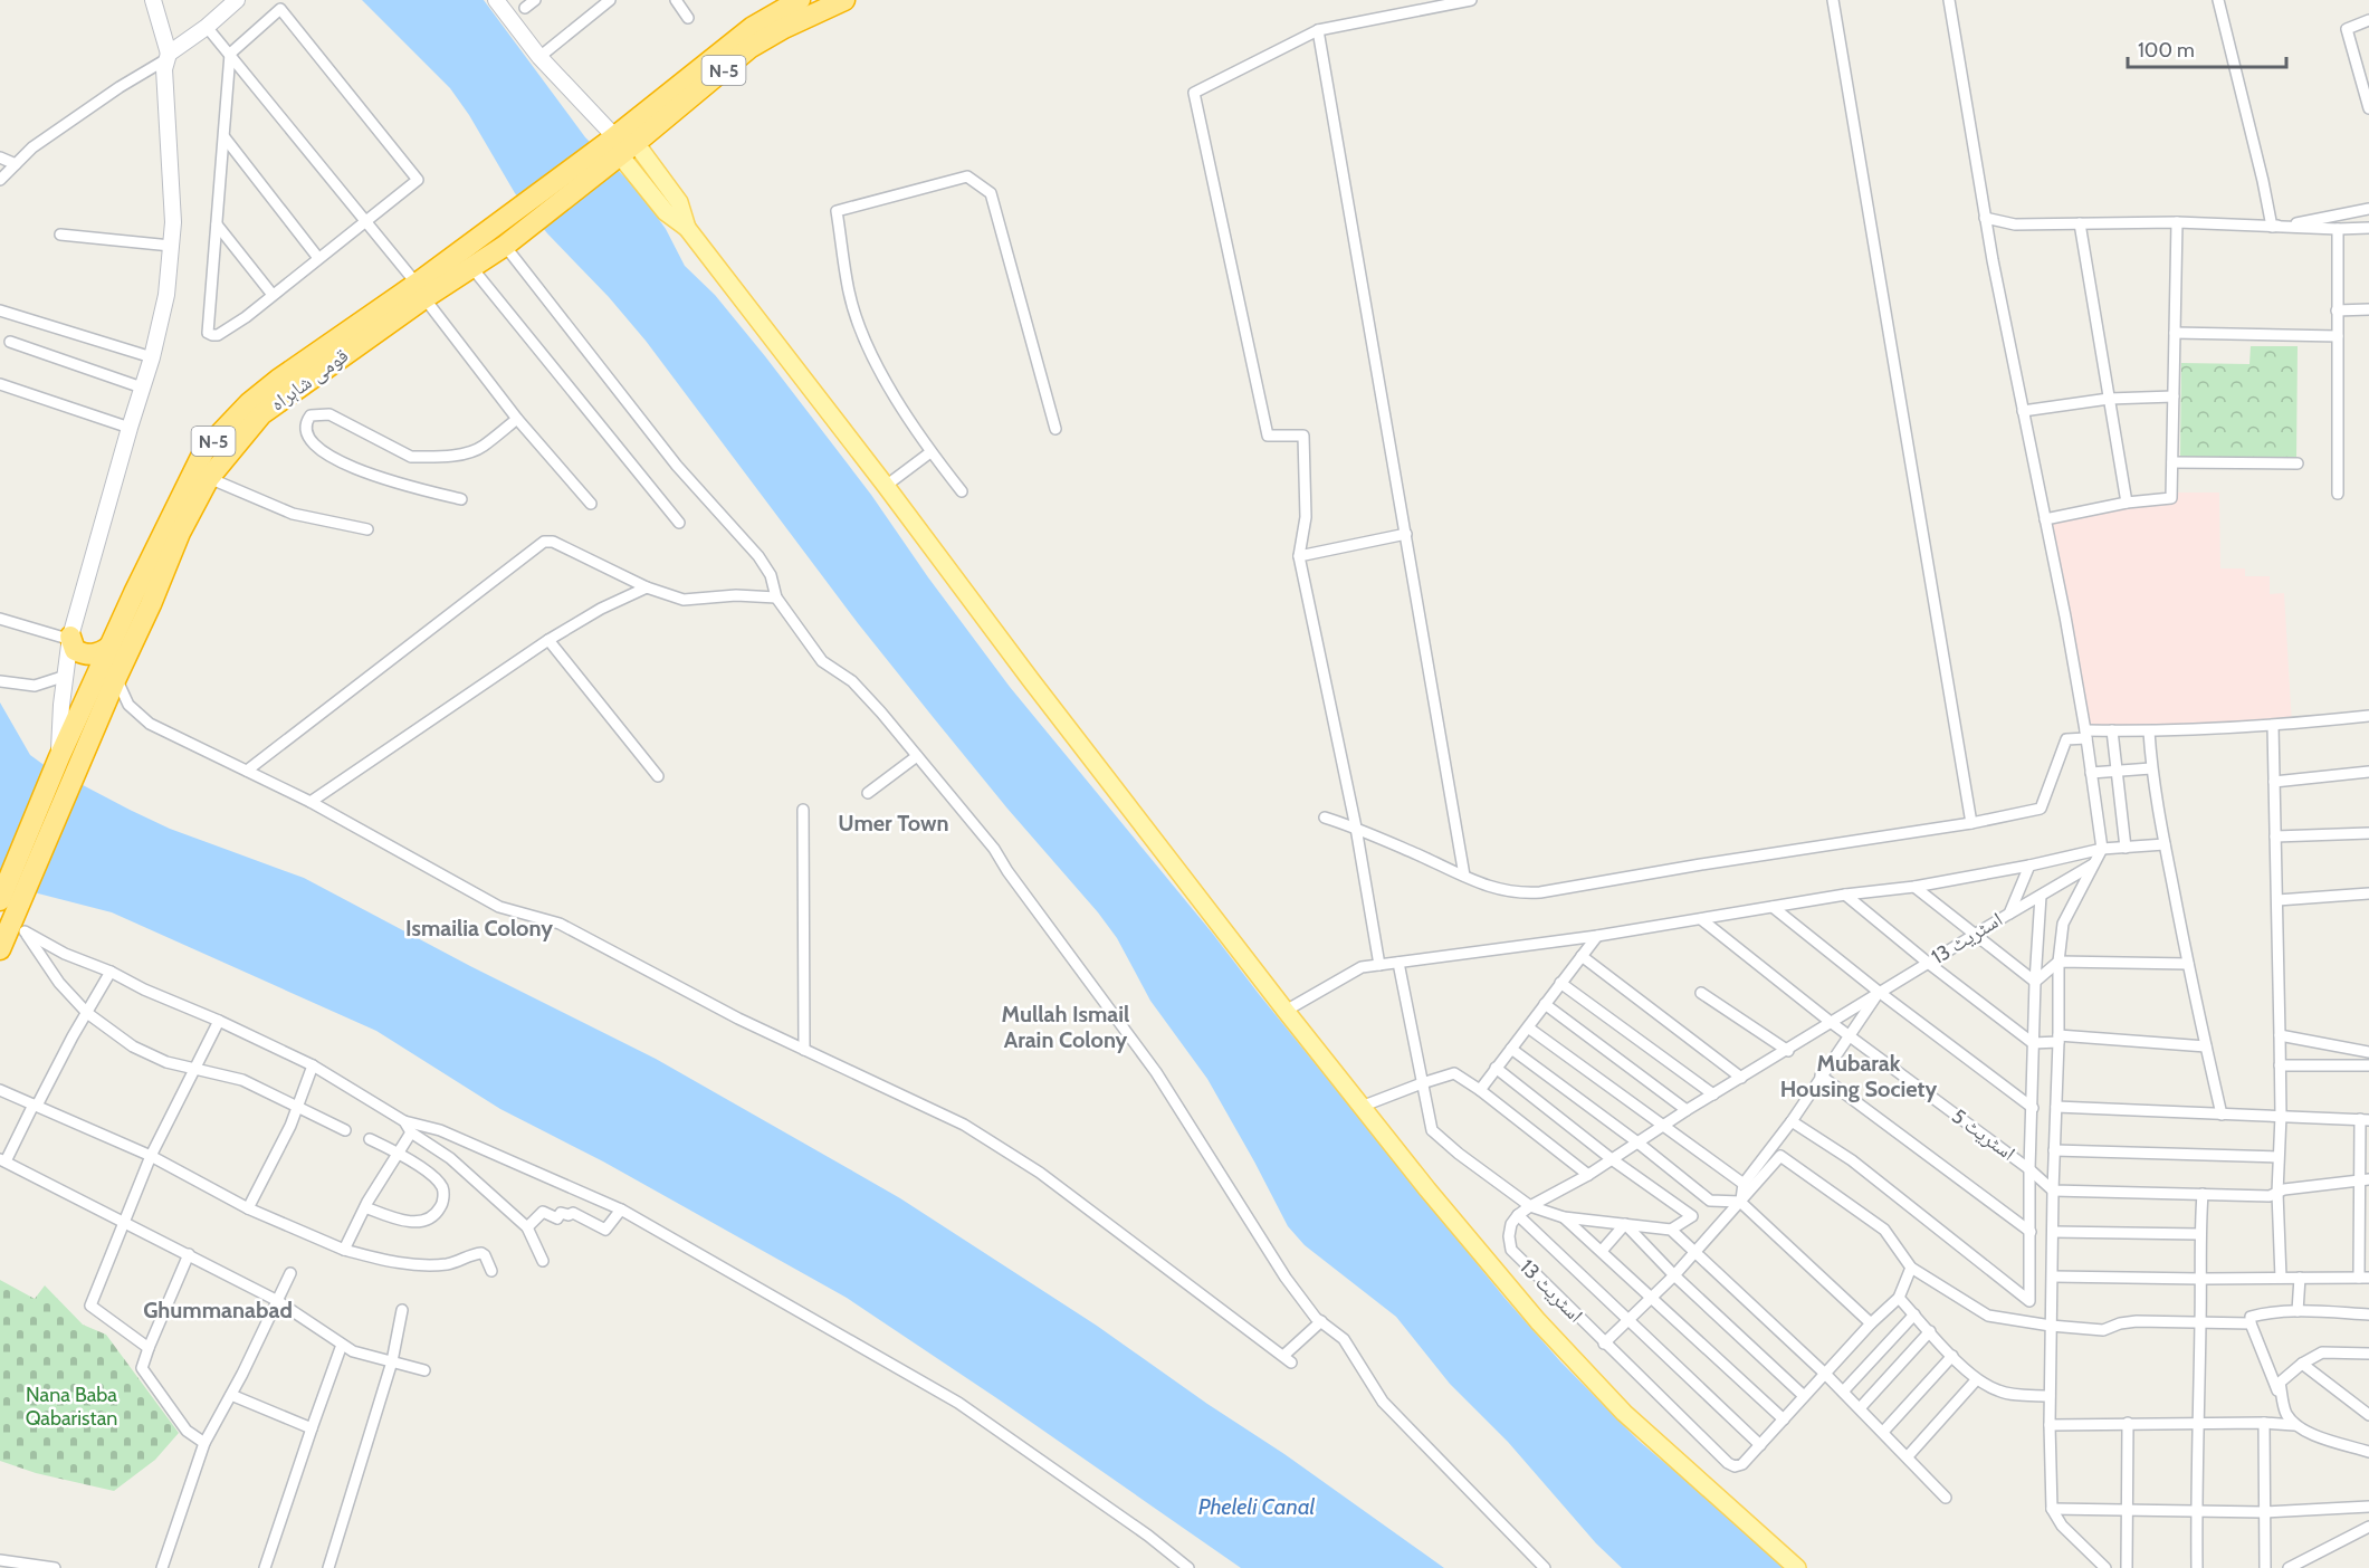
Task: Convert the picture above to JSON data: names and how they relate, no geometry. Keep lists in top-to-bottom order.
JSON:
{
  "streets": {
    "highway": ["N-5", "قومی شاہراہ"],
    "street": ["اسٹریٹ 13", "اسٹریٹ 5"]
  },
  "crossings": [
    ["اسٹریٹ 13", "اسٹریٹ 5"]
  ],
  "districts": [
    "Umer Town",
    "Ismailia Colony",
    "Mullah Ismail Arain Colony",
    "Mubarak Housing Society",
    "Ghummanabad"
  ],
  "water": ["Pheleli Canal"],
  "parks": ["Nana Baba Qabaristan"],
  "scale_bar": "100 m"
}
